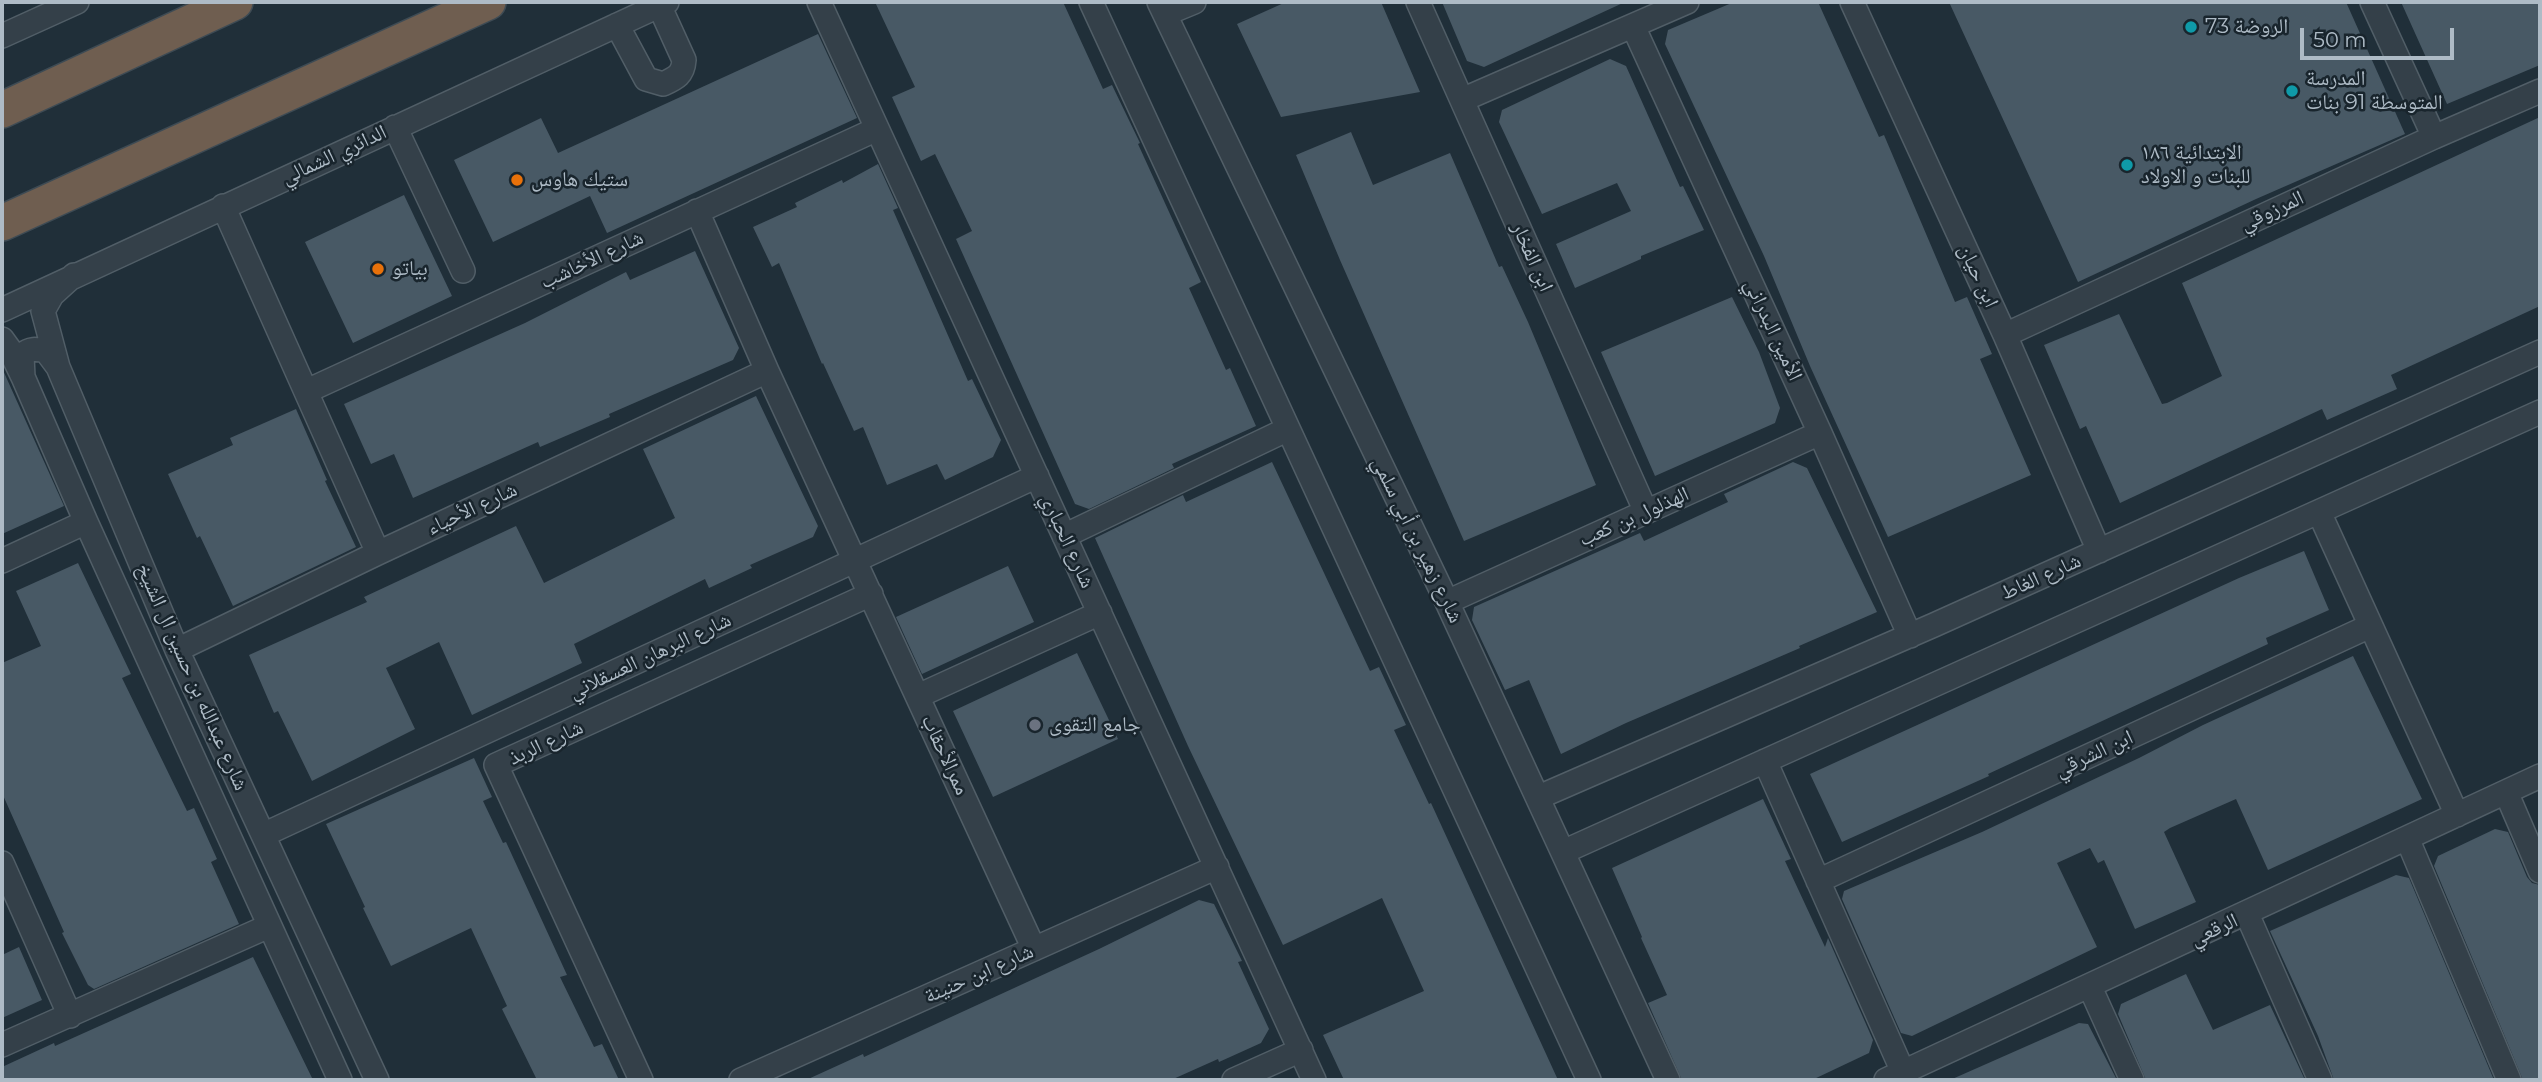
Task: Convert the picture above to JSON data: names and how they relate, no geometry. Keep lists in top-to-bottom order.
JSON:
{
  "streets": {
    "street": [
      "الدائري الشمالي",
      "المرزوقي",
      "ابن الفخار",
      "شارع الأخاشب",
      "ابن حيان",
      "الأمين البدراني",
      "شارع الأحياء",
      "الهذلول بن كعب",
      "شارع زهير بن أبي سلمي",
      "شارع الحباري",
      "شارع الغاط",
      "شارع البرهان العسقلاني",
      "شارع عبدالله بن حسين ال الشيخ",
      "شارع الربذ",
      "ابن الشرقي",
      "ممرالأحقاب",
      "الرقعي",
      "شارع ابن حنينة"
    ]
  },
  "crossings": [
    ["الدائري الشمالي", "شارع عبدالله بن حسين ال الشيخ"],
    ["المرزوقي", "ابن حيان"],
    ["ابن الفخار", "الهذلول بن كعب"],
    ["شارع الأخاشب", "شارع الحباري"],
    ["شارع الأخاشب", "ممرالأحقاب"],
    ["ابن حيان", "شارع الغاط"],
    ["الأمين البدراني", "الهذلول بن كعب"],
    ["الأمين البدراني", "شارع الغاط"],
    ["شارع الأحياء", "شارع عبدالله بن حسين ال الشيخ"],
    ["شارع الأحياء", "ممرالأحقاب"],
    ["الهذلول بن كعب", "شارع زهير بن أبي سلمي"],
    ["شارع زهير بن أبي سلمي", "شارع الغاط"],
    ["شارع الحباري", "شارع البرهان العسقلاني"],
    ["شارع الحباري", "شارع ابن حنينة"],
    ["شارع البرهان العسقلاني", "شارع عبدالله بن حسين ال الشيخ"],
    ["شارع البرهان العسقلاني", "ممرالأحقاب"],
    ["شارع الربذ", "ممرالأحقاب"],
    ["ممرالأحقاب", "شارع ابن حنينة"]
  ],
  "places": [
    "الروضة 73",
    "المدرسة المتوسطة 91 بنات",
    "الابتدائية ١٨٦ للبنات و الاولاد",
    "ستيك هاوس",
    "بياتو",
    "جامع التقوى"
  ],
  "scale_bar": "50 m"
}
